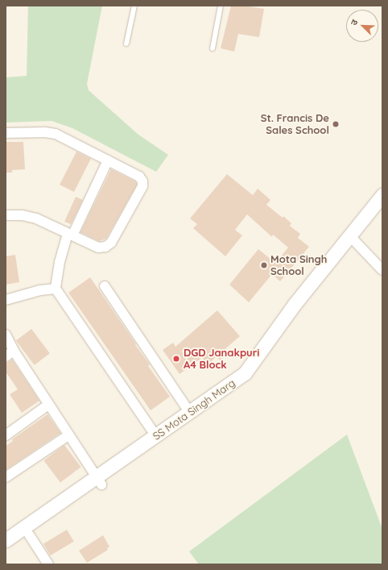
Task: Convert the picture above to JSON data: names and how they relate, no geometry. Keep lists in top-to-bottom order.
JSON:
{
  "streets": {
    "street": ["SS Mota Singh Marg"]
  },
  "places": ["St. Francis De Sales School", "Mota Singh School", "DGD Janakpuri A4 Block"],
  "north": "top left"
}
